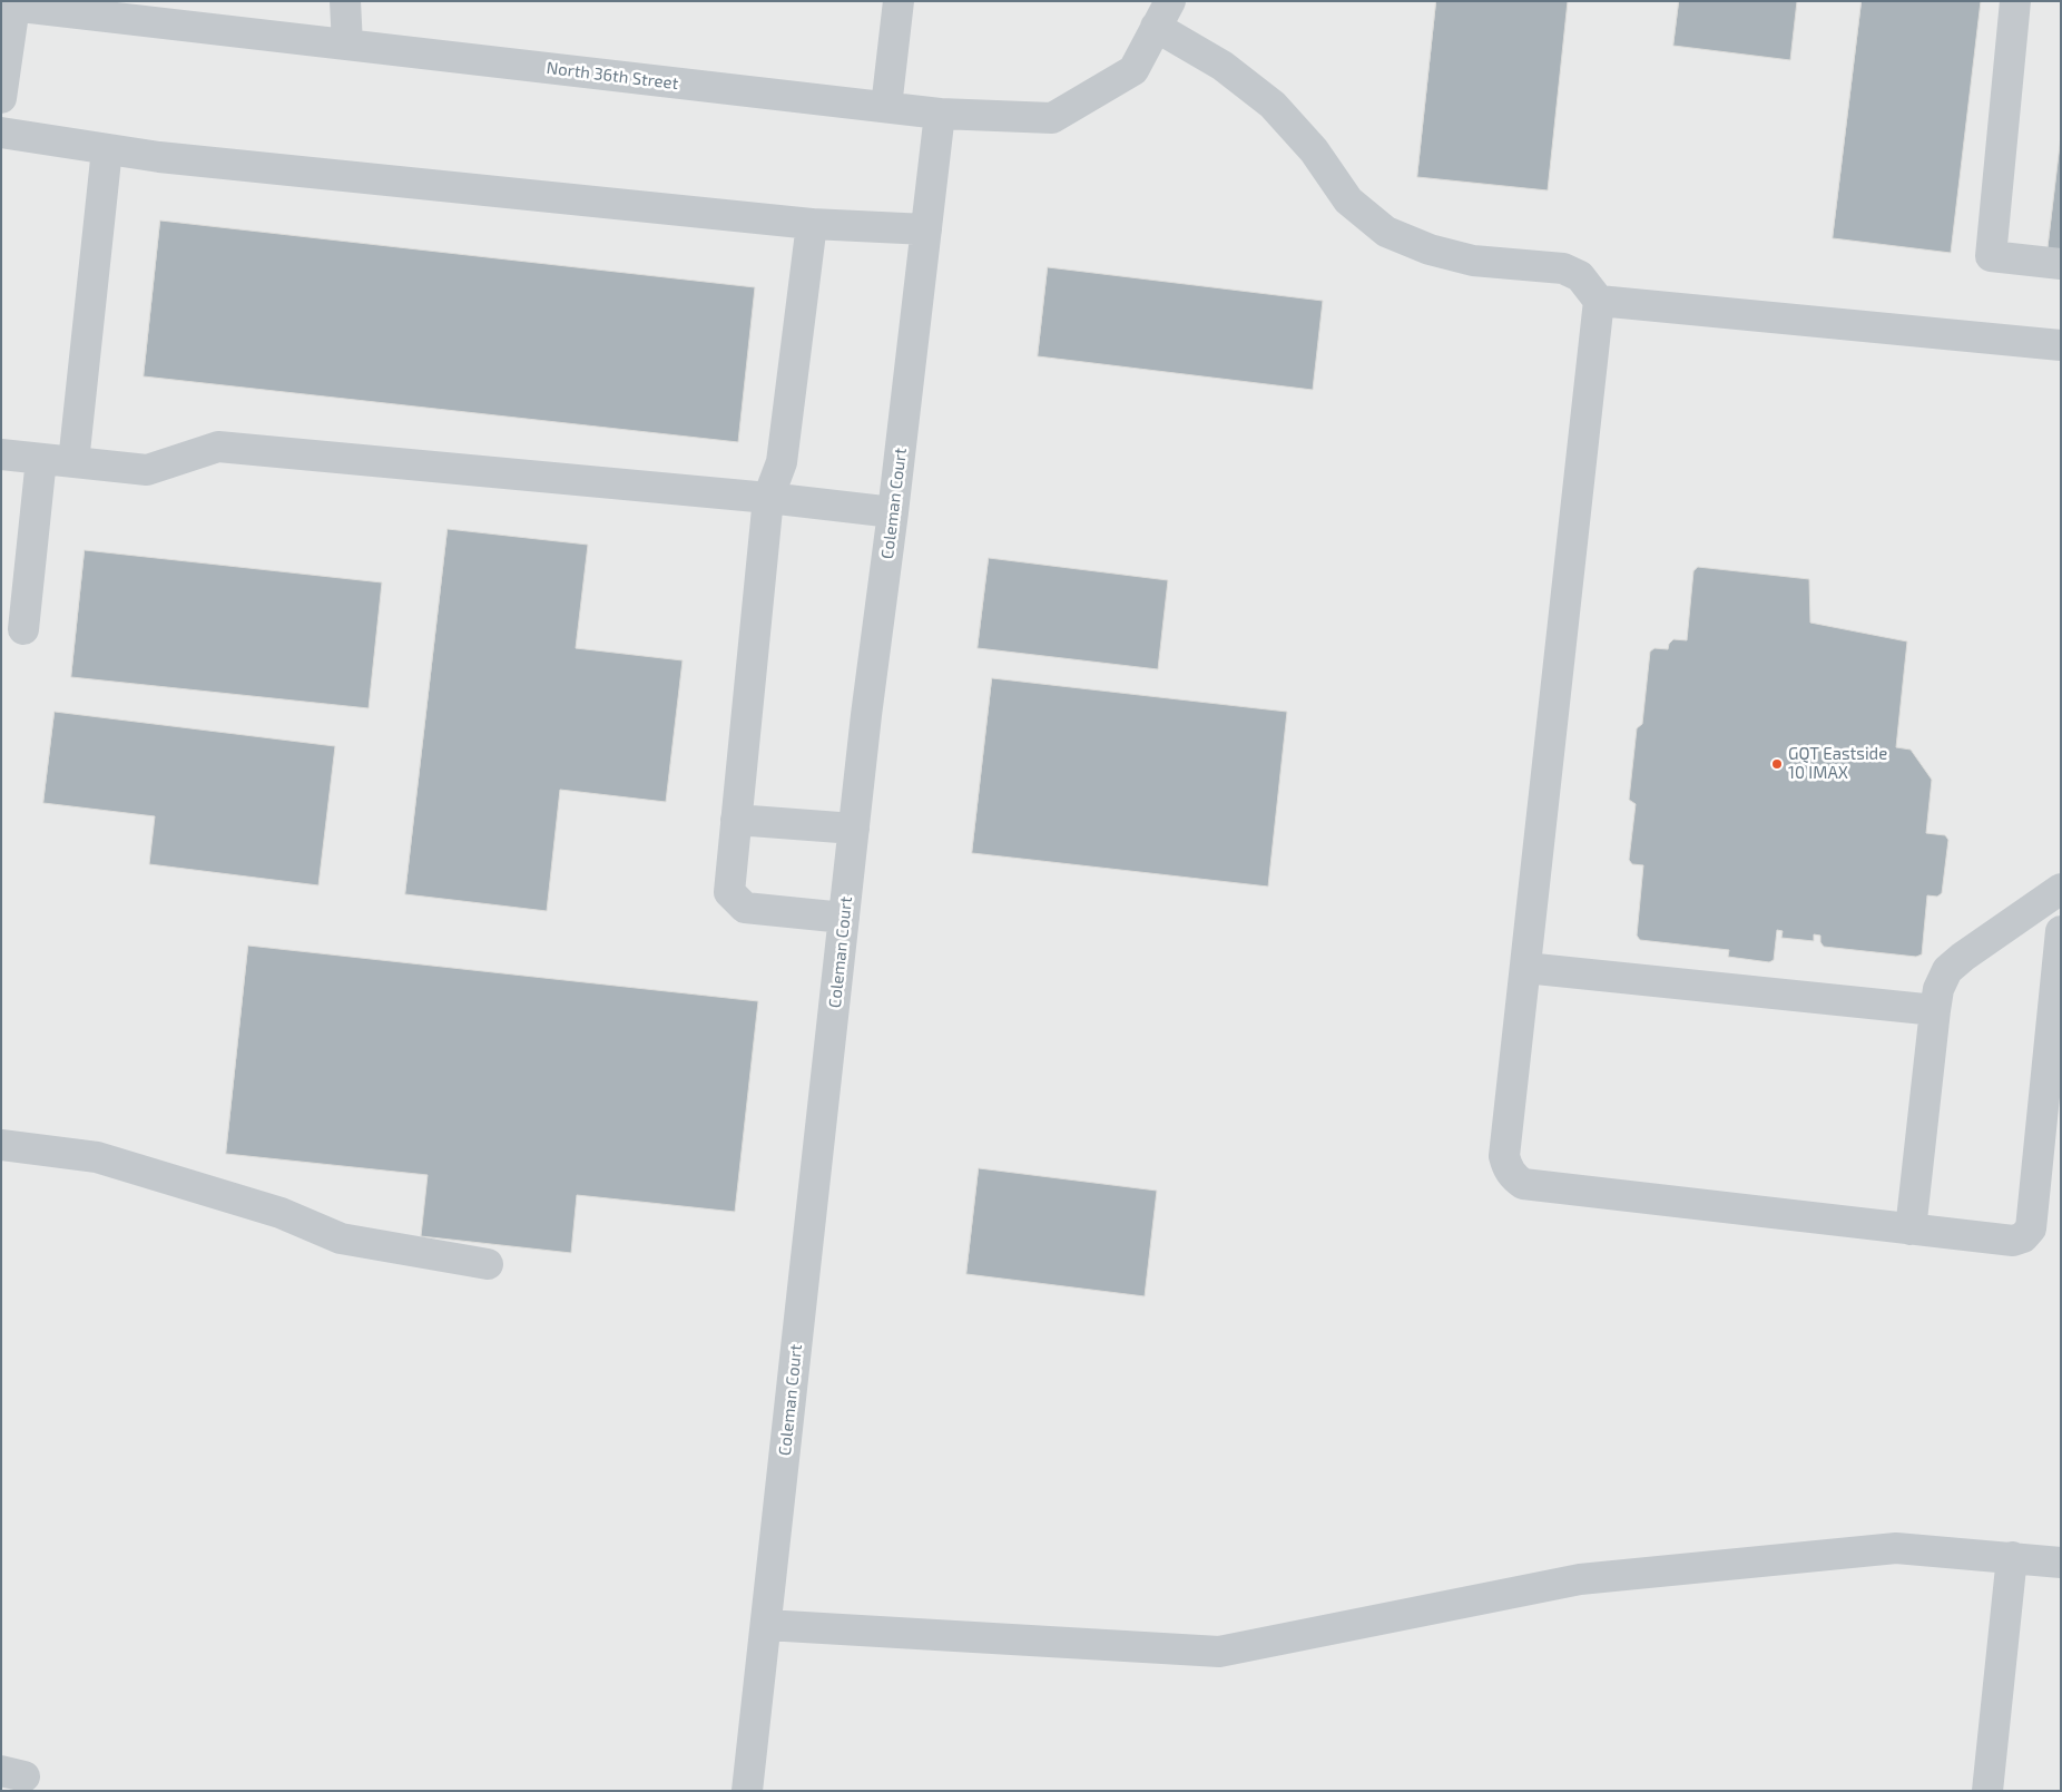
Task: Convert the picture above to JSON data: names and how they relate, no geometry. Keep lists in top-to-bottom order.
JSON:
{
  "streets": {
    "street": ["North 36th Street", "Coleman Court"]
  },
  "crossings": [
    ["North 36th Street", "Coleman Court"]
  ],
  "places": ["GQT Eastside 10 IMAX"]
}
